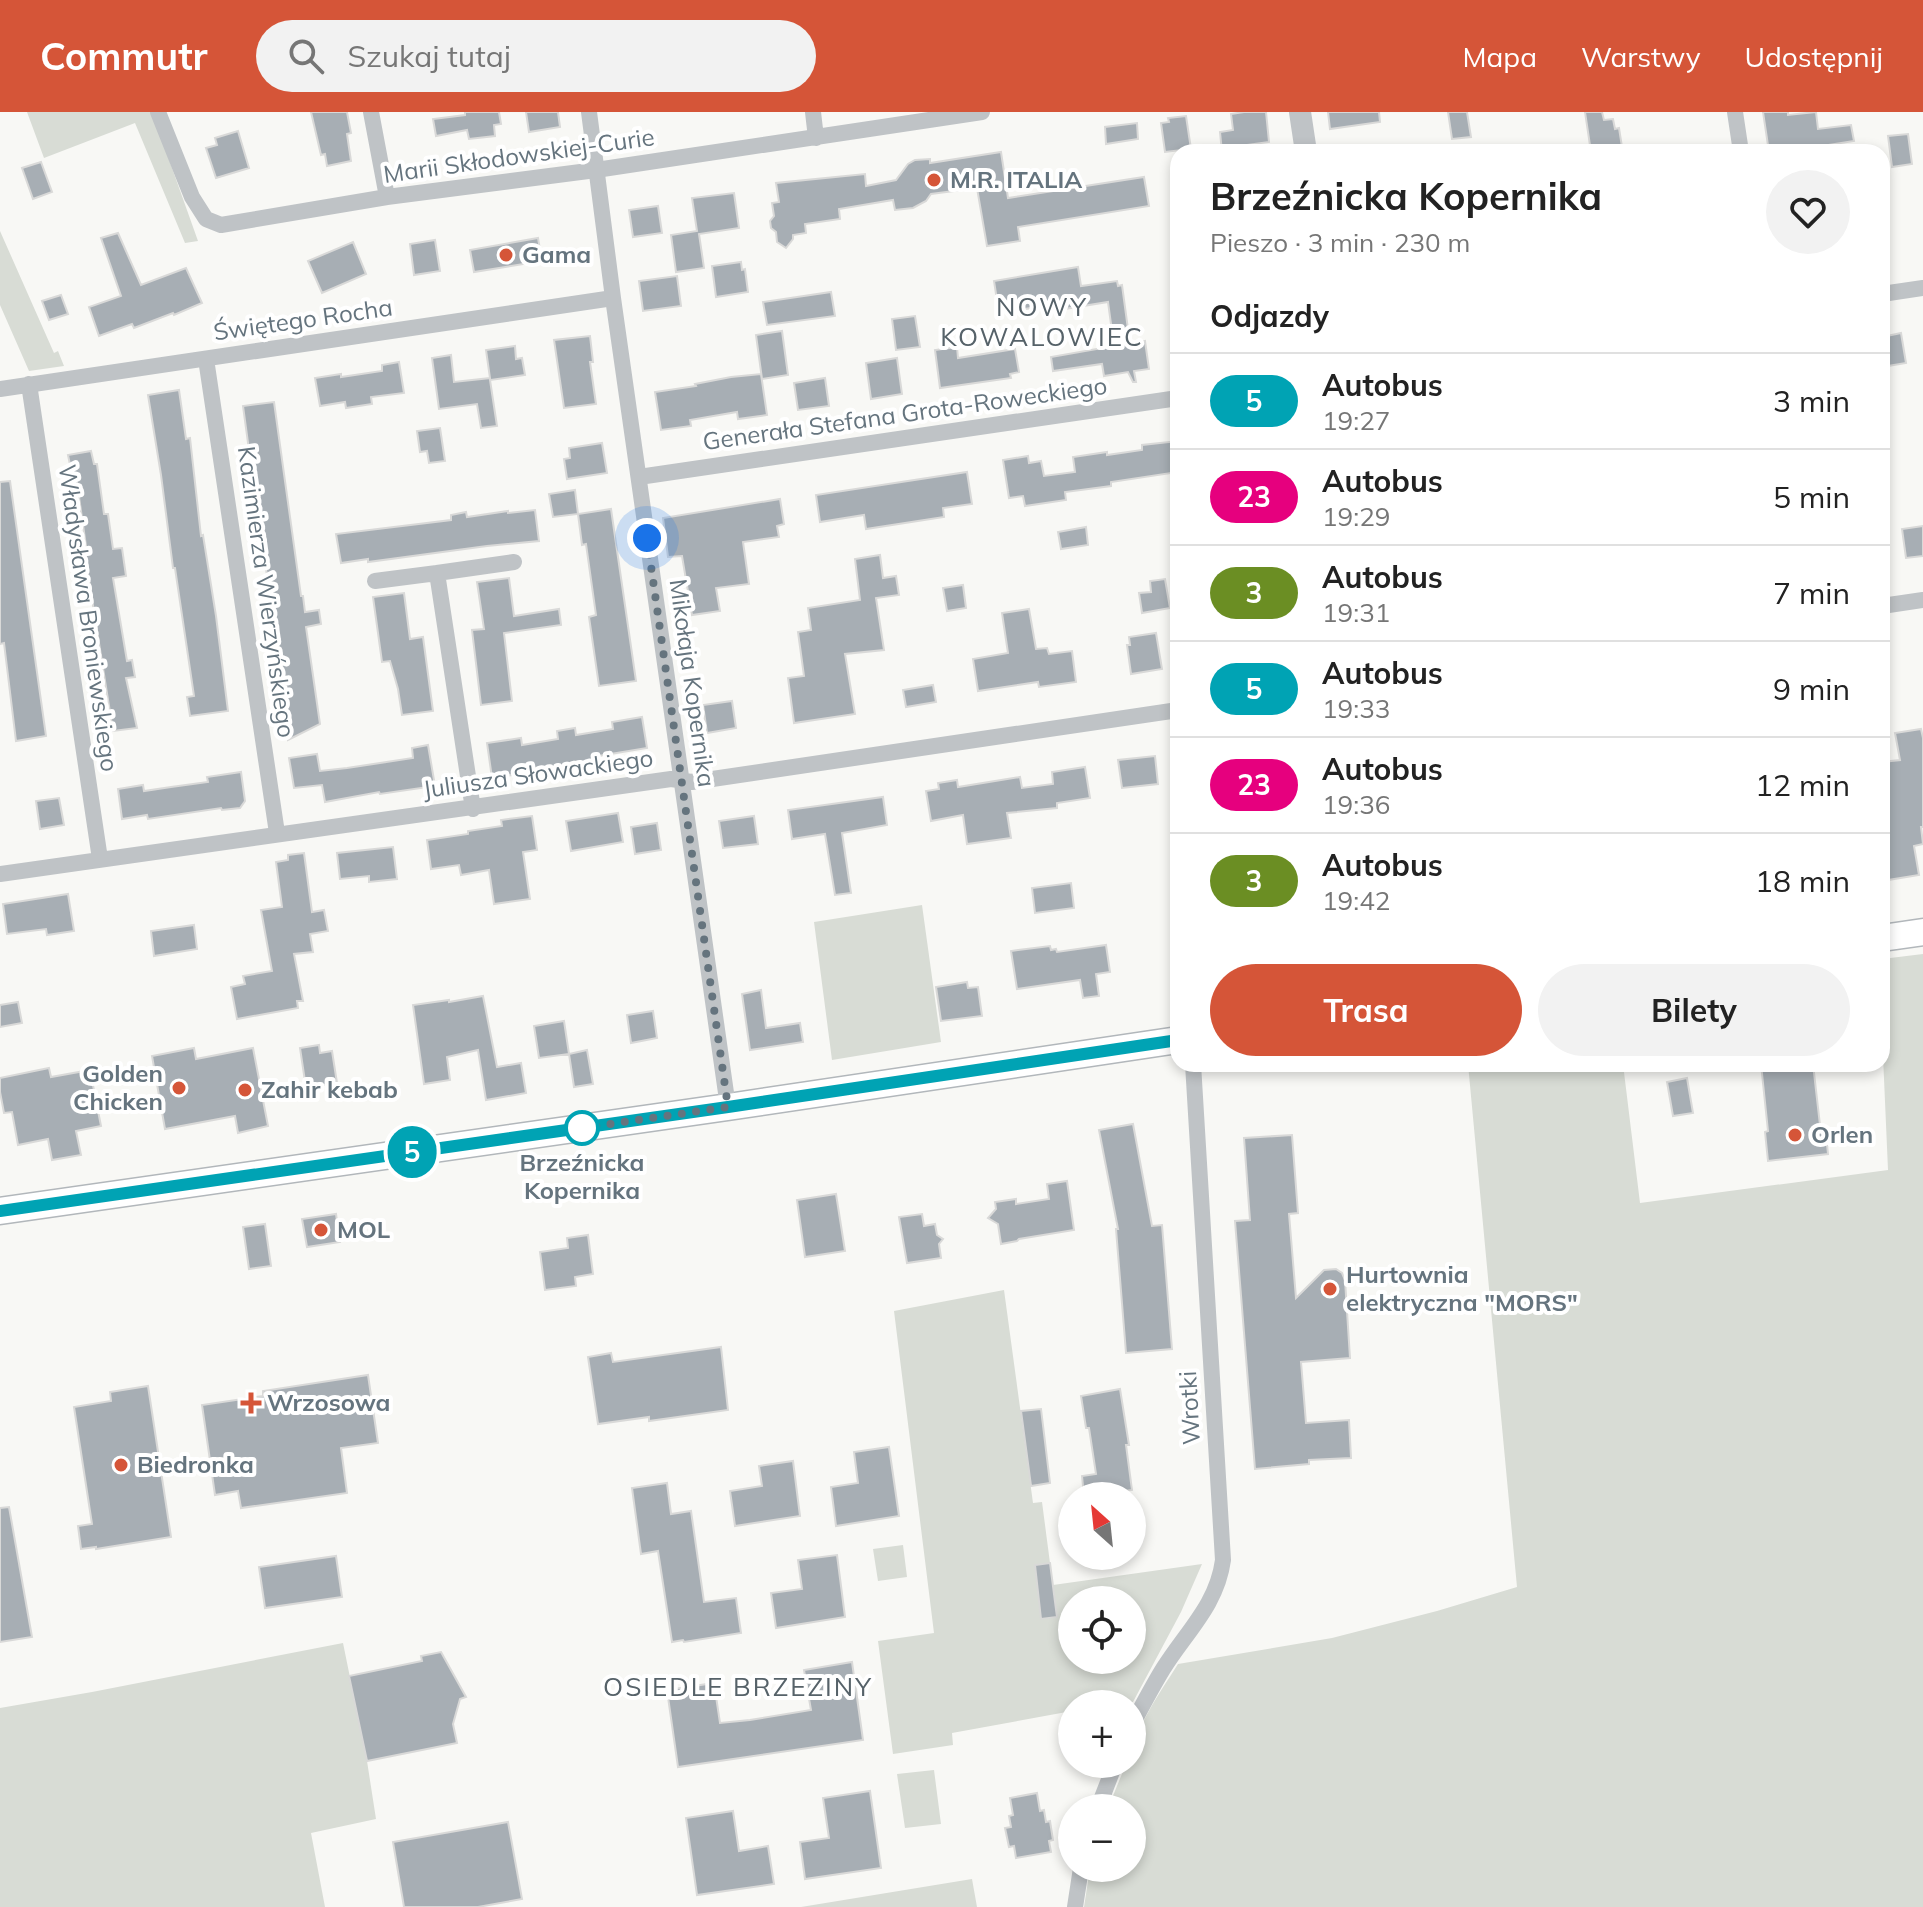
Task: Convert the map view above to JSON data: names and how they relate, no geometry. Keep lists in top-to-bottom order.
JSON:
{
  "streets": {
    "street": [
      "Marii Skłodowskiej-Curie",
      "Świętego Rocha",
      "Generała Stefana Grota-Roweckiego",
      "Kazimierza Wierzyńskiego",
      "Władysława Broniewskiego",
      "Mikołaja Kopernika",
      "Juliusza Słowackiego",
      "Wrotki"
    ]
  },
  "crossings": [
    ["Marii Skłodowskiej-Curie", "Mikołaja Kopernika"],
    ["Świętego Rocha", "Kazimierza Wierzyńskiego"],
    ["Świętego Rocha", "Władysława Broniewskiego"],
    ["Świętego Rocha", "Mikołaja Kopernika"],
    ["Generała Stefana Grota-Roweckiego", "Mikołaja Kopernika"],
    ["Kazimierza Wierzyńskiego", "Juliusza Słowackiego"],
    ["Władysława Broniewskiego", "Juliusza Słowackiego"],
    ["Mikołaja Kopernika", "Juliusza Słowackiego"]
  ],
  "districts": ["NOWY KOWALOWIEC", "OSIEDLE BRZEZINY"],
  "places": {
    "other": [
      "M.R. ITALIA",
      "Gama",
      "Golden Chicken",
      "Zahir kebab",
      "Brzeźnicka Kopernika",
      "Orlen",
      "MOL",
      "Hurtownia elektryczna \"MORS\"",
      "Biedronka"
    ],
    "health": ["Wrzosowa"]
  },
  "lines": ["bus line 5"],
  "north": "top left",
  "page": {
    "header": "Commutr",
    "search": "Szukaj tutaj",
    "nav": ["Mapa", "Warstwy", "Udostępnij"],
    "on_map": "5",
    "heading": [
      ["Brzeźnicka Kopernika", "Pieszo · 3 min · 230 m"],
      "Odjazdy"
    ],
    "list": [
      {
        "mark": "5",
        "name": "Autobus",
        "note": "19:27",
        "value": "3 min"
      },
      {
        "mark": "23",
        "name": "Autobus",
        "note": "19:29",
        "value": "5 min"
      },
      {
        "mark": "3",
        "name": "Autobus",
        "note": "19:31",
        "value": "7 min"
      },
      {
        "mark": "5",
        "name": "Autobus",
        "note": "19:33",
        "value": "9 min"
      },
      {
        "mark": "23",
        "name": "Autobus",
        "note": "19:36",
        "value": "12 min"
      },
      {
        "mark": "3",
        "name": "Autobus",
        "note": "19:42",
        "value": "18 min"
      }
    ],
    "buttons": ["Trasa", "Bilety"],
    "map_buttons": ["+", "−"]
  }
}
